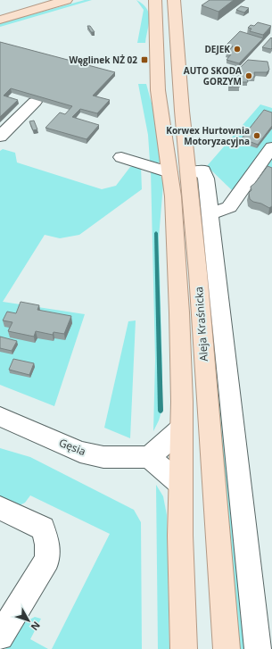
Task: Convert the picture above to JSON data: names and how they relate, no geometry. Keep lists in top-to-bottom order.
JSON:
{
  "streets": {
    "main road": ["Aleja Kraśnicka"],
    "street": ["Gęsia"]
  },
  "places": {
    "other": ["DEJEK", "AUTO SKODA GORZYM", "Korwex Hurtownia Motoryzacyjna"],
    "transit": ["Węglinek NŻ 02"]
  },
  "north": "bottom right"
}
